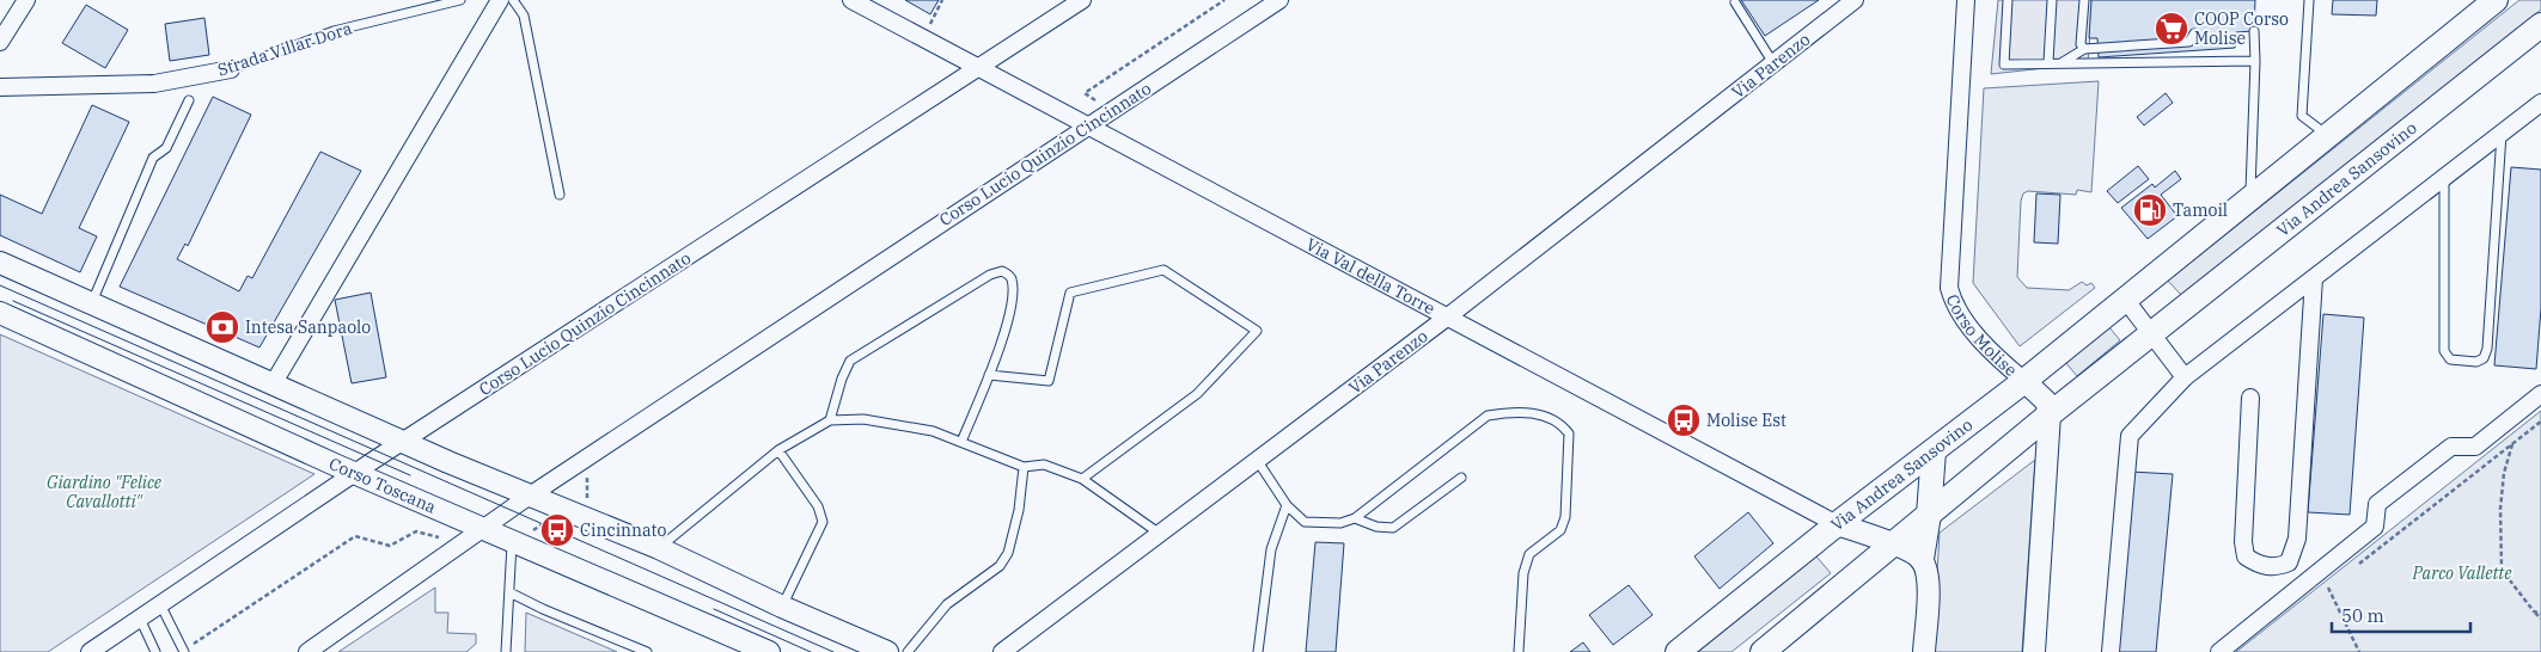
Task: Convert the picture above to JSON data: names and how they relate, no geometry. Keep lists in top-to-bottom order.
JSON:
{
  "streets": {
    "main road": ["Via Andrea Sansovino"],
    "street": [
      "Strada Villar Dora",
      "Via Parenzo",
      "Corso Lucio Quinzio Cincinnato",
      "Via Val della Torre",
      "Corso Molise",
      "Corso Toscana"
    ]
  },
  "crossings": [
    ["Via Parenzo", "Via Val della Torre"],
    ["Corso Lucio Quinzio Cincinnato", "Via Val della Torre"],
    ["Corso Lucio Quinzio Cincinnato", "Corso Toscana"],
    ["Via Andrea Sansovino", "Via Val della Torre"],
    ["Via Andrea Sansovino", "Corso Molise"]
  ],
  "parks": ["Giardino \"Felice Cavallotti\"", "Parco Vallette"],
  "places": {
    "supermarket": ["COOP Corso Molise"],
    "fuel station": ["Tamoil"],
    "bank": ["Intesa Sanpaolo"],
    "bus stop": ["Molise Est", "Cincinnato"]
  },
  "scale_bar": "50 m"
}
